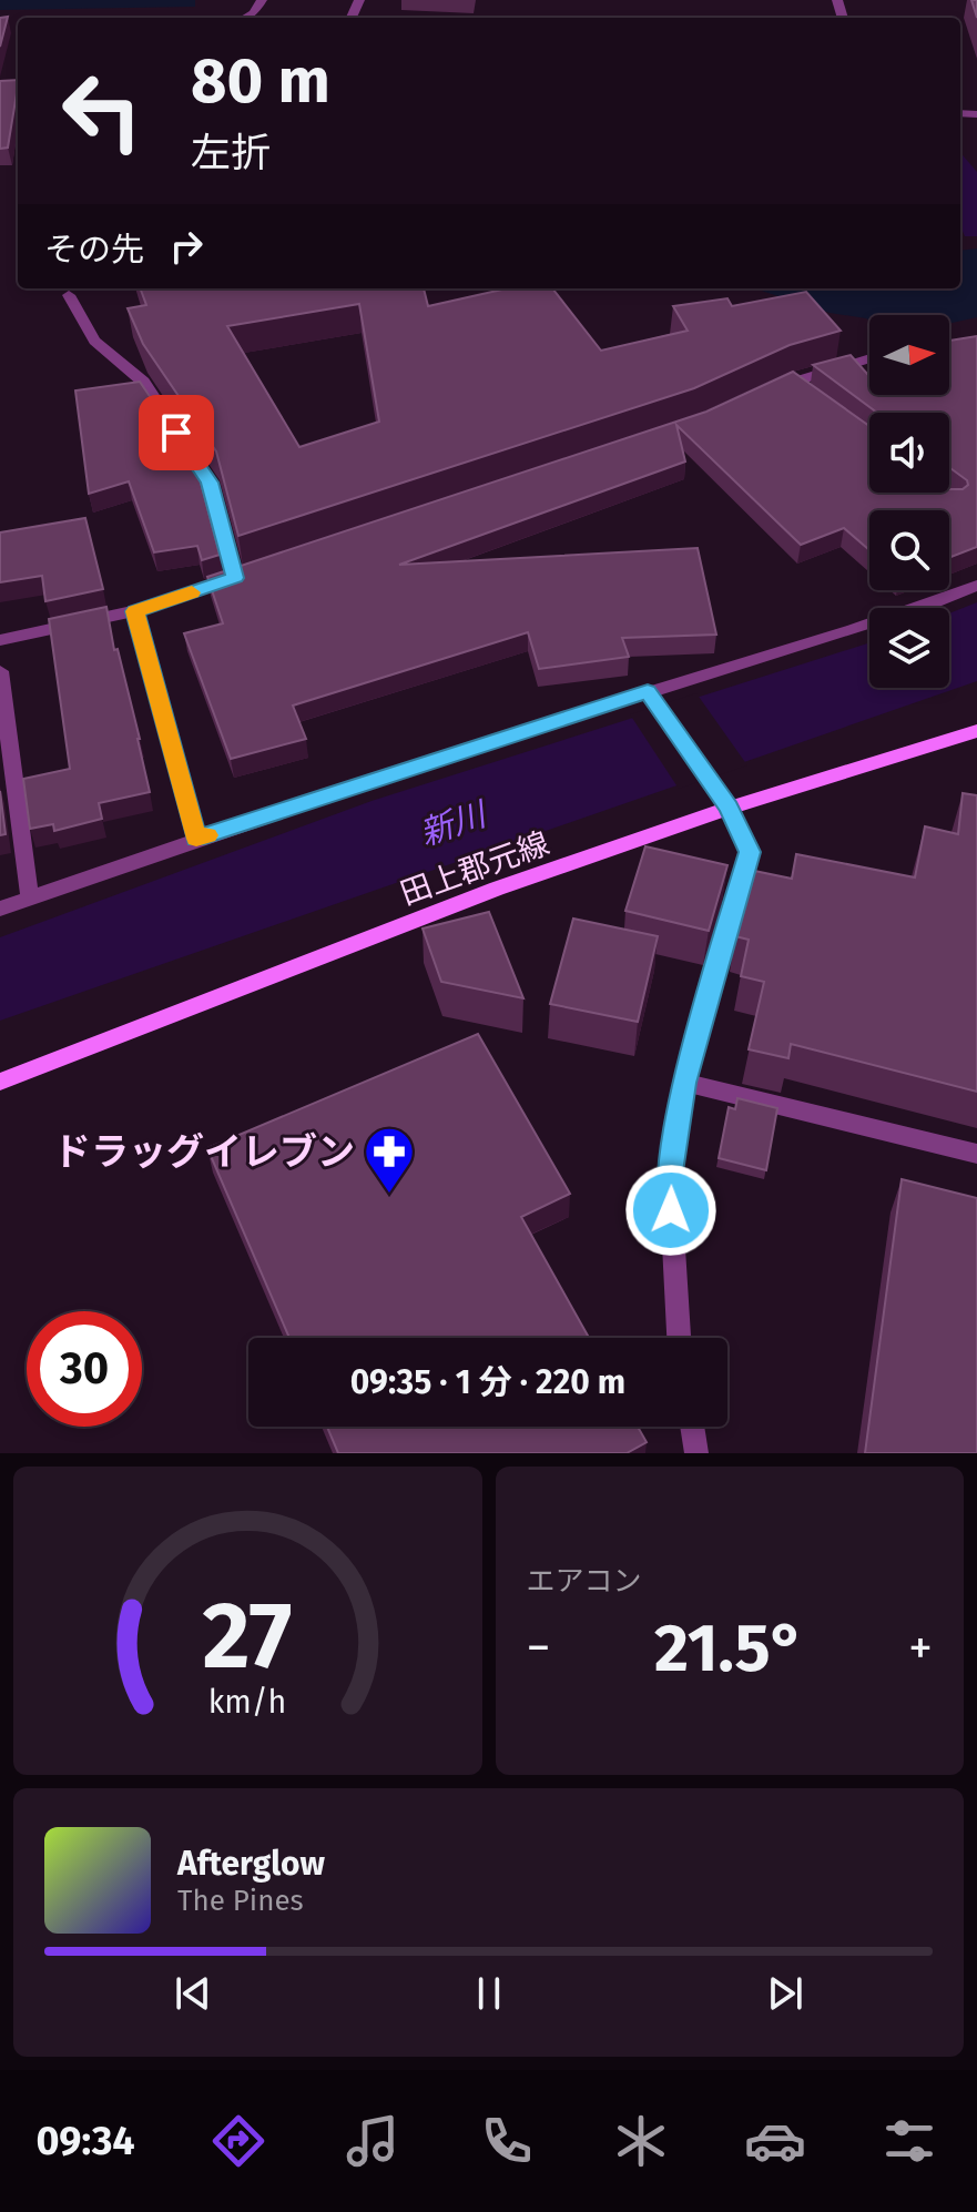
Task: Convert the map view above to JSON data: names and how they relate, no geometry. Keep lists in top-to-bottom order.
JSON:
{
  "streets": {
    "street": ["田上郡元線"]
  },
  "water": ["新川"],
  "places": {
    "pharmacy": ["ドラッグイレブン"]
  },
  "north": "right",
  "page": {
    "turn": ["80 m", "左折"],
    "then": "その先",
    "limit": "30",
    "trip": "09:35 · 1 分 · 220 m",
    "tile": "エアコン",
    "heat": ["−", "21.5°", "+"],
    "song": ["Afterglow", "The Pines"],
    "tabs": "09:34",
    "gauge": ["27", "km/h"]
  }
}
